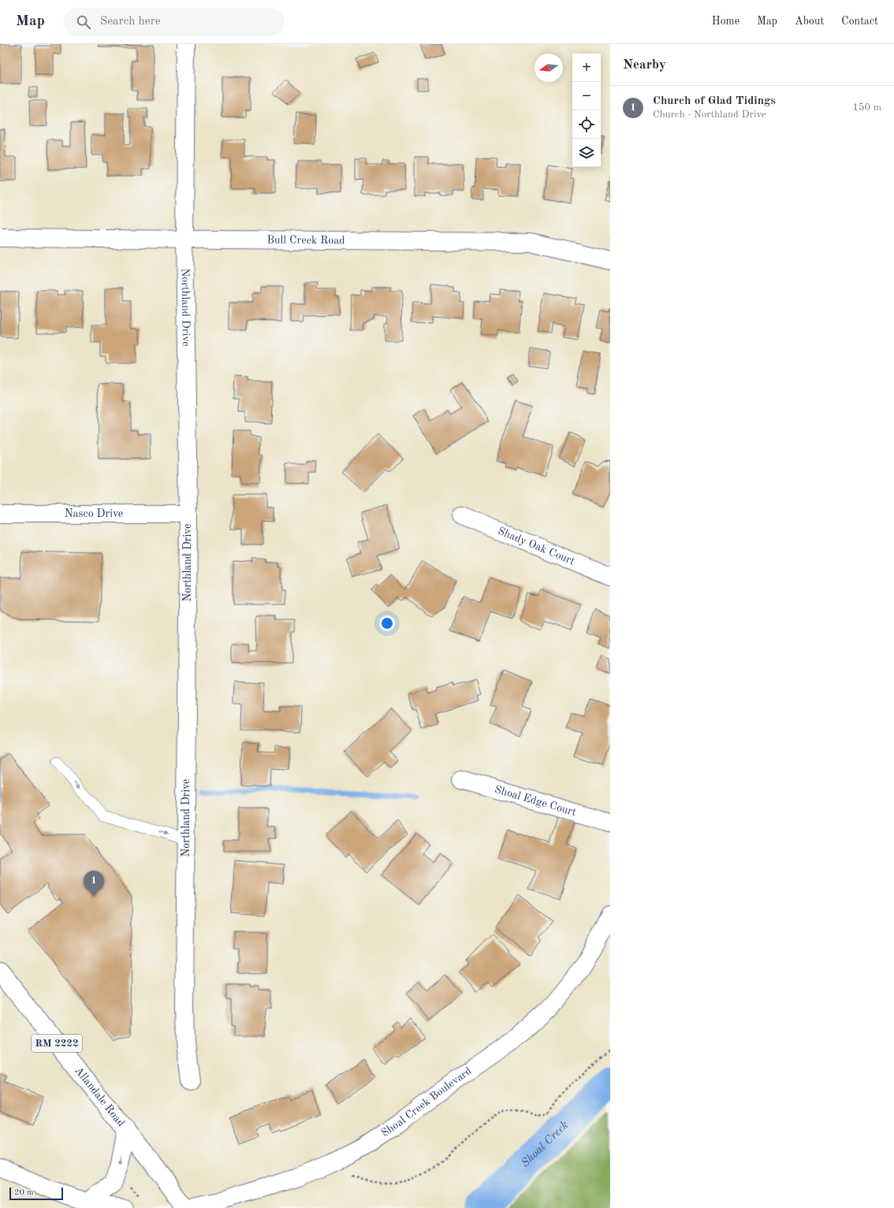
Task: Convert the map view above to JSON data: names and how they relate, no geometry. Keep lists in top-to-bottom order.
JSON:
{
  "streets": {
    "street": [
      "Bull Creek Road",
      "Northland Drive",
      "Nasco Drive",
      "Shady Oak Court",
      "Shoal Edge Court",
      "RM 2222",
      "Allandale Road",
      "Shoal Creek Boulevard"
    ]
  },
  "crossings": [
    ["Bull Creek Road", "Northland Drive"],
    ["Northland Drive", "Nasco Drive"],
    ["Allandale Road", "Shoal Creek Boulevard"]
  ],
  "water": ["Shoal Creek"],
  "scale_bar": "20 m",
  "north": "left",
  "page": {
    "header": "Map",
    "search": "Search here",
    "nav": [
      "Home",
      "Map",
      "About",
      "Contact"
    ],
    "heading": "Nearby",
    "map_buttons": ["+", "−"],
    "list": [
      {
        "mark": "1",
        "name": "Church of Glad Tidings",
        "note": "Church · Northland Drive",
        "value": "150 m"
      }
    ],
    "pins": "1",
    "scale": "20 m"
  }
}
